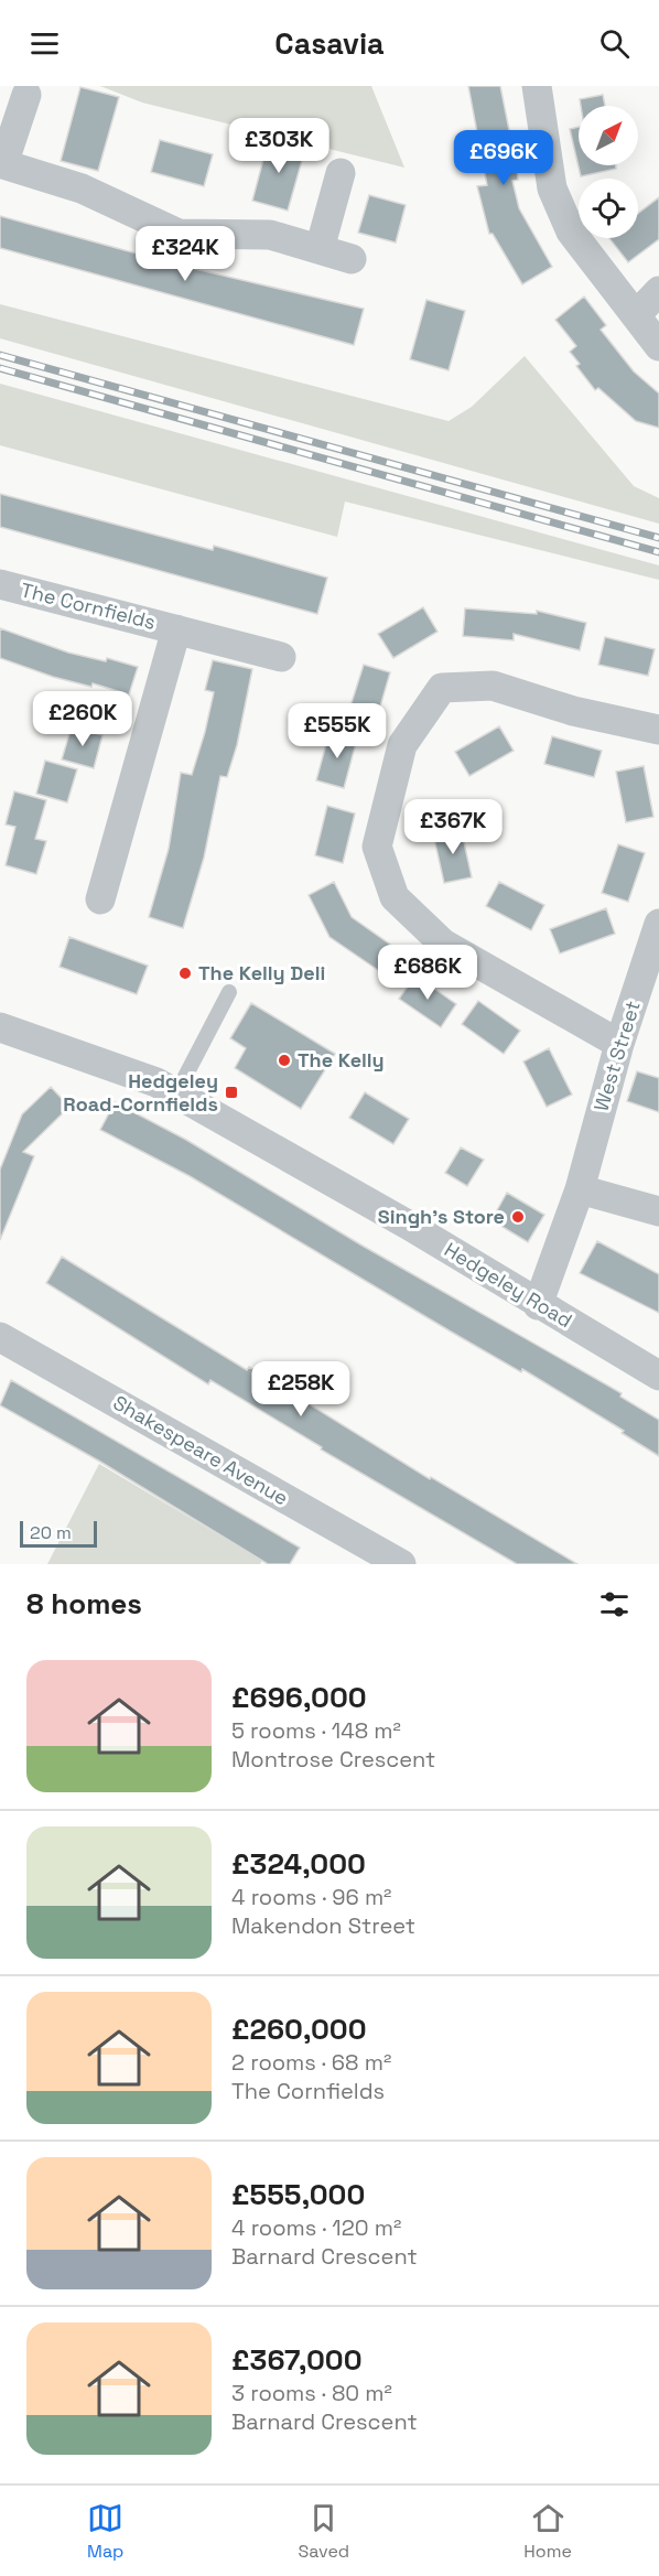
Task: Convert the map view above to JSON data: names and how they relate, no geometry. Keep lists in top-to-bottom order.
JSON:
{
  "streets": {
    "street": [
      "The Cornfields",
      "West Street",
      "Hedgeley Road",
      "Shakespeare Avenue"
    ]
  },
  "crossings": [
    ["West Street", "Hedgeley Road"]
  ],
  "places": {
    "other": ["The Kelly Deli", "The Kelly", "Singh’s Store"],
    "transit": ["Hedgeley Road-Cornfields"]
  },
  "scale_bar": "20 m",
  "north": "top right",
  "page": {
    "header": "Casavia",
    "price": [
      "£303K",
      "£696K",
      "£324K",
      "£260K",
      "£555K",
      "£367K",
      "£686K",
      "£258K"
    ],
    "scale": "20 m",
    "heading": "8 homes",
    "list": [
      {
        "name": "£696,000",
        "note": "5 rooms · 148 m² · Montrose Crescent"
      },
      {
        "name": "£324,000",
        "note": "4 rooms · 96 m² · Makendon Street"
      },
      {
        "name": "£260,000",
        "note": "2 rooms · 68 m² · The Cornfields"
      },
      {
        "name": "£555,000",
        "note": "4 rooms · 120 m² · Barnard Crescent"
      },
      {
        "name": "£367,000",
        "note": "3 rooms · 80 m² · Barnard Crescent"
      }
    ],
    "tabs": ["Map", "Saved", "Home"]
  }
}
